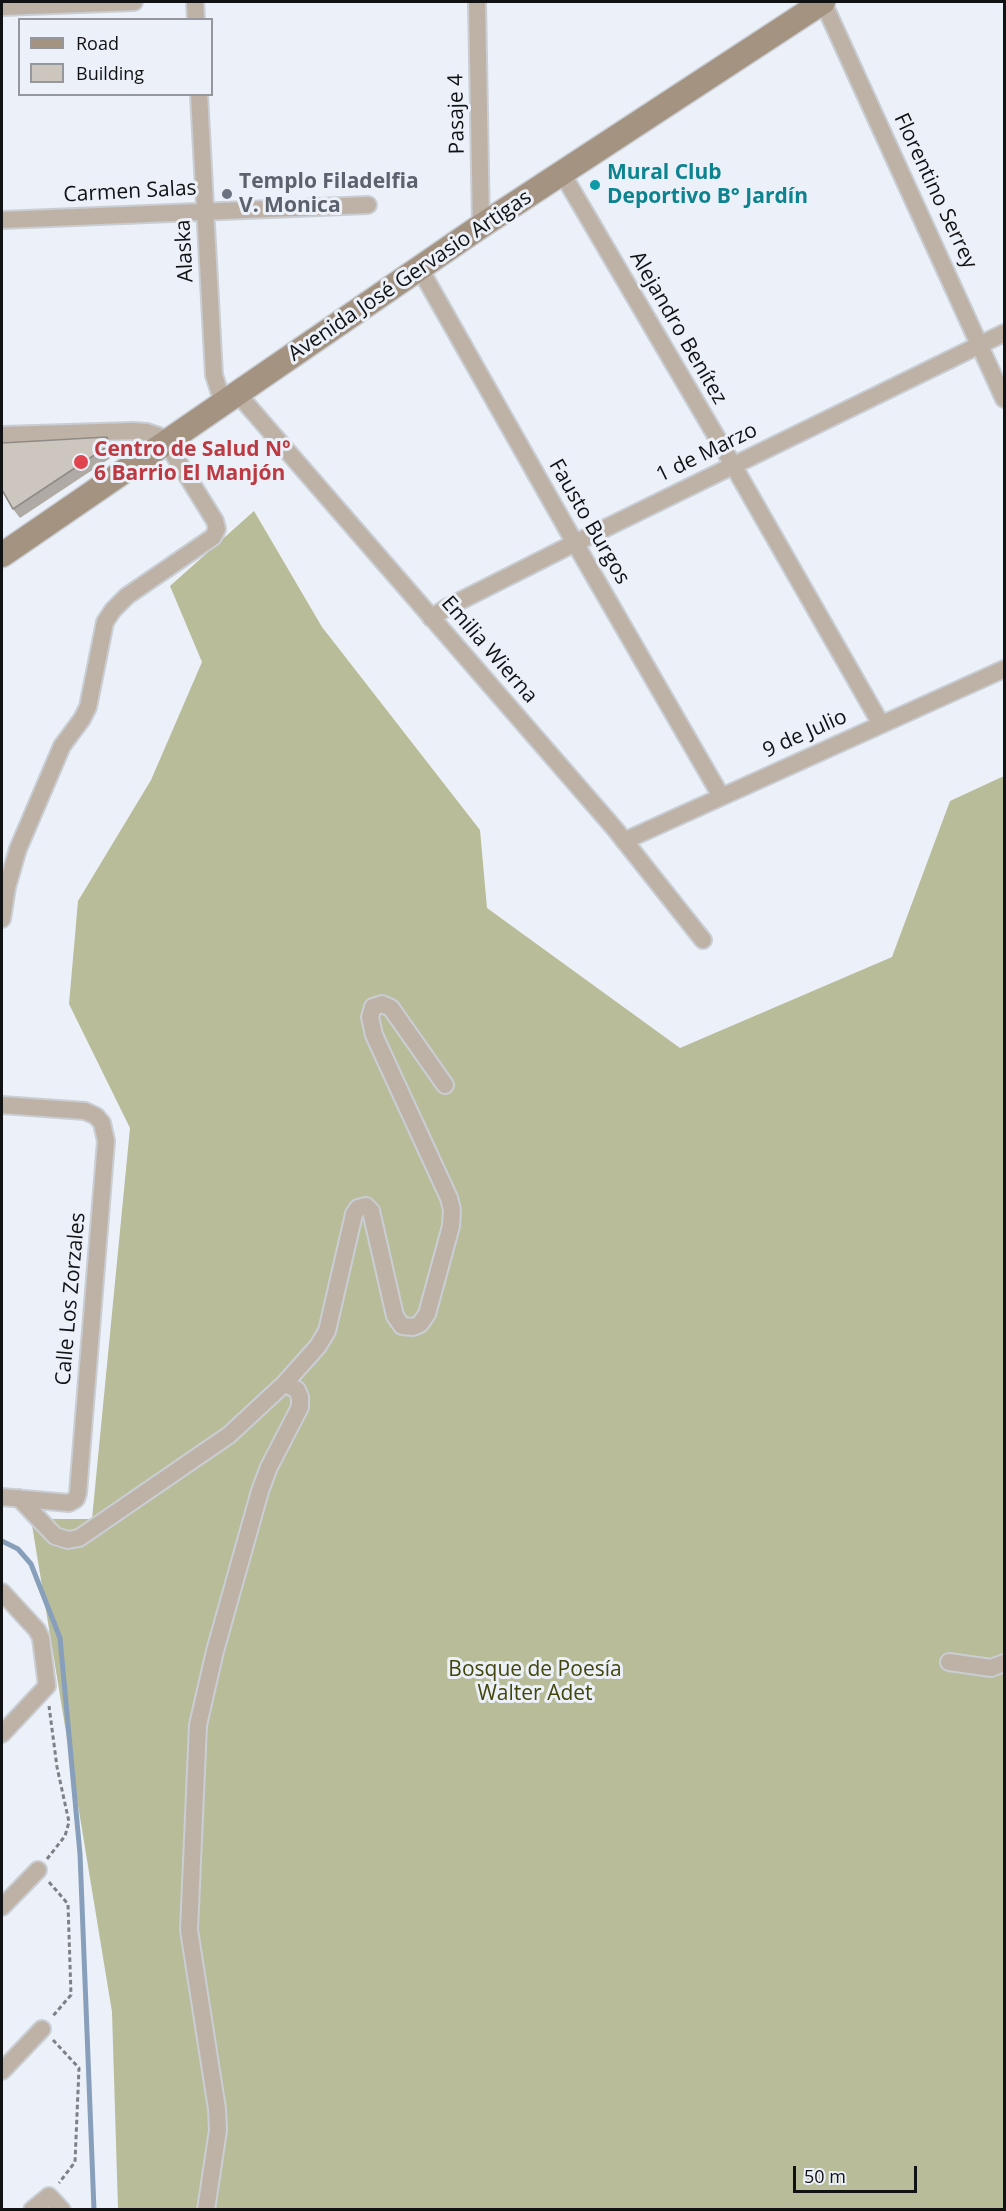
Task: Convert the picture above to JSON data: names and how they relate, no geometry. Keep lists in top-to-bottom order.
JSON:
{
  "streets": {
    "main road": ["Avenida José Gervasio Artigas"],
    "street": [
      "Pasaje 4",
      "Florentino Serrey",
      "Carmen Salas",
      "Alaska",
      "Alejandro Benítez",
      "1 de Marzo",
      "Fausto Burgos",
      "Emilia Wierna",
      "9 de Julio",
      "Calle Los Zorzales"
    ]
  },
  "crossings": [
    ["Pasaje 4", "Avenida José Gervasio Artigas"],
    ["Florentino Serrey", "Avenida José Gervasio Artigas"],
    ["Florentino Serrey", "1 de Marzo"],
    ["Carmen Salas", "Alaska"],
    ["Alaska", "Avenida José Gervasio Artigas"],
    ["Alaska", "Emilia Wierna"],
    ["Avenida José Gervasio Artigas", "Alejandro Benítez"],
    ["Avenida José Gervasio Artigas", "Fausto Burgos"],
    ["Avenida José Gervasio Artigas", "Emilia Wierna"],
    ["Alejandro Benítez", "1 de Marzo"],
    ["Alejandro Benítez", "9 de Julio"],
    ["1 de Marzo", "Fausto Burgos"],
    ["1 de Marzo", "Emilia Wierna"],
    ["Fausto Burgos", "9 de Julio"],
    ["Emilia Wierna", "9 de Julio"]
  ],
  "parks": ["Bosque de Poesía Walter Adet"],
  "places": ["Mural Club Deportivo B° Jardín", "Templo Filadelfia V. Monica", "Centro de Salud Nº 6 Barrio El Manjón"],
  "legend": ["Road", "Building"],
  "scale_bar": "50 m"
}
